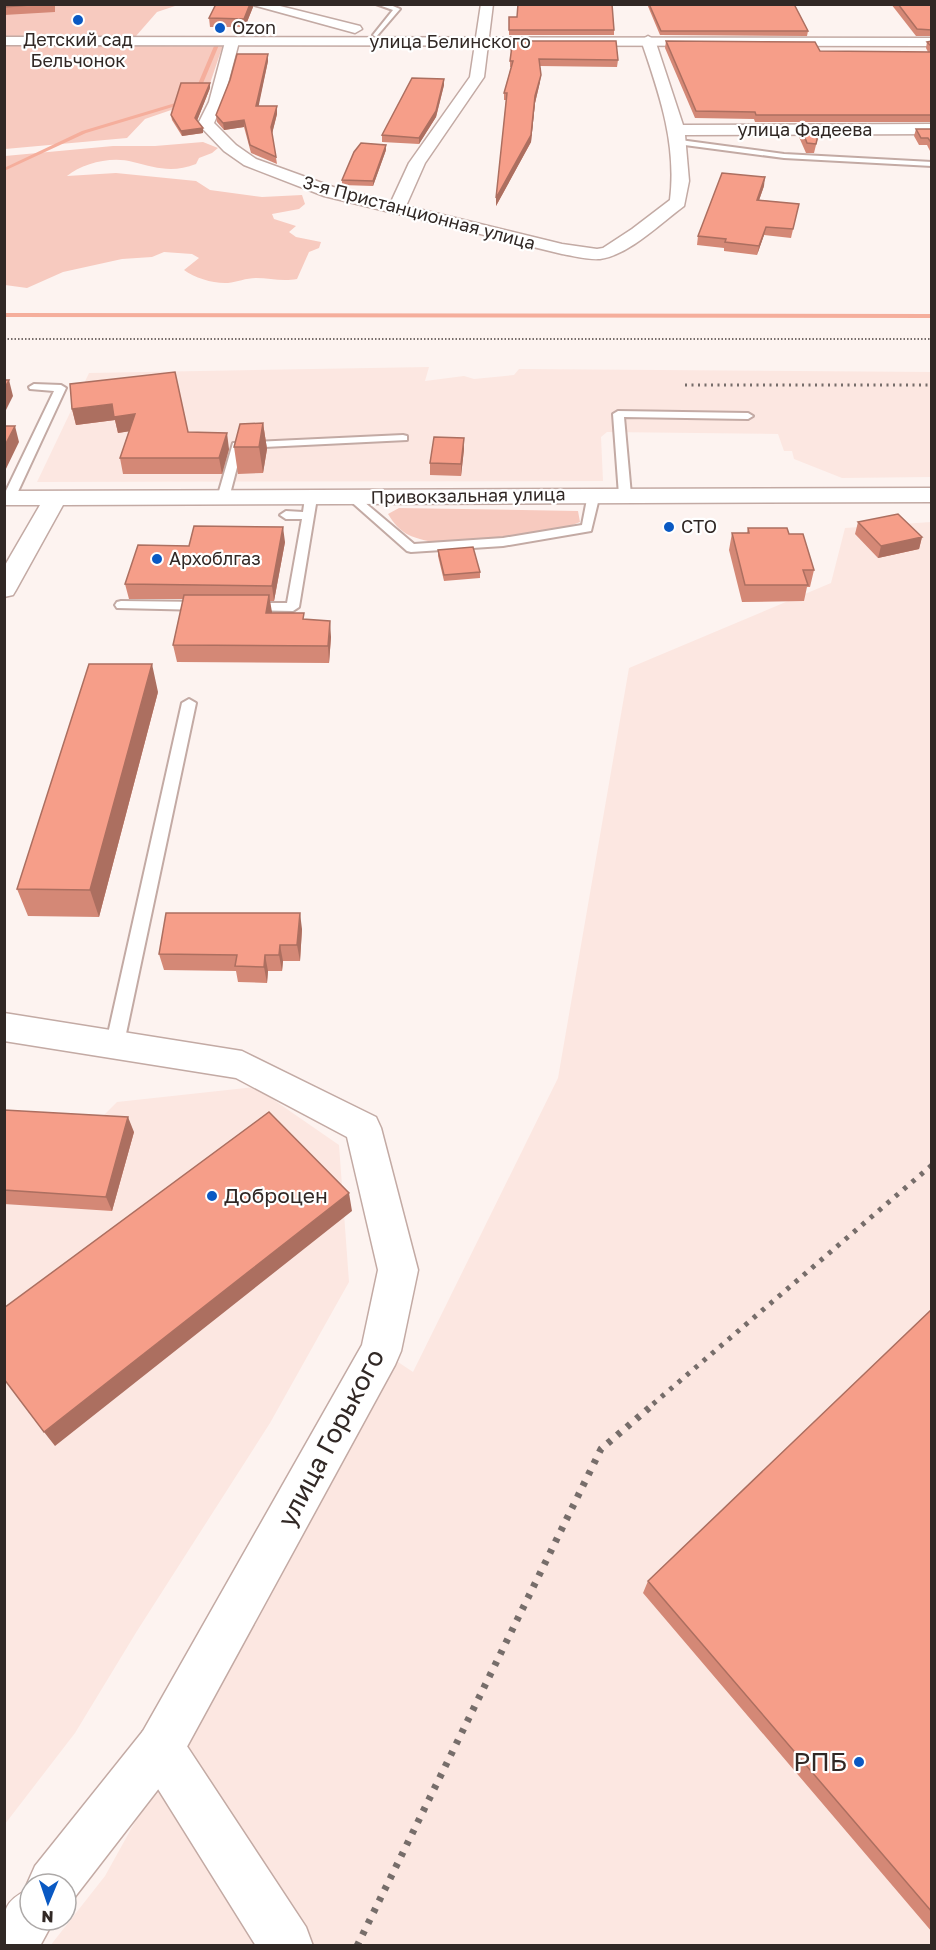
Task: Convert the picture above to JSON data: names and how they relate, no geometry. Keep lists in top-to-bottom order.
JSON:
{
  "streets": {
    "street": [
      "улица Белинского",
      "улица Фадеева",
      "3-я Пристанционная улица",
      "Привокзальная улица",
      "улица Горького"
    ]
  },
  "crossings": [
    ["улица Белинского", "3-я Пристанционная улица"],
    ["улица Фадеева", "3-я Пристанционная улица"]
  ],
  "places": [
    "Детский сад Бельчонок",
    "Ozon",
    "СТО",
    "Архоблгаз",
    "Доброцен",
    "РПБ"
  ],
  "north": "bottom"
}
